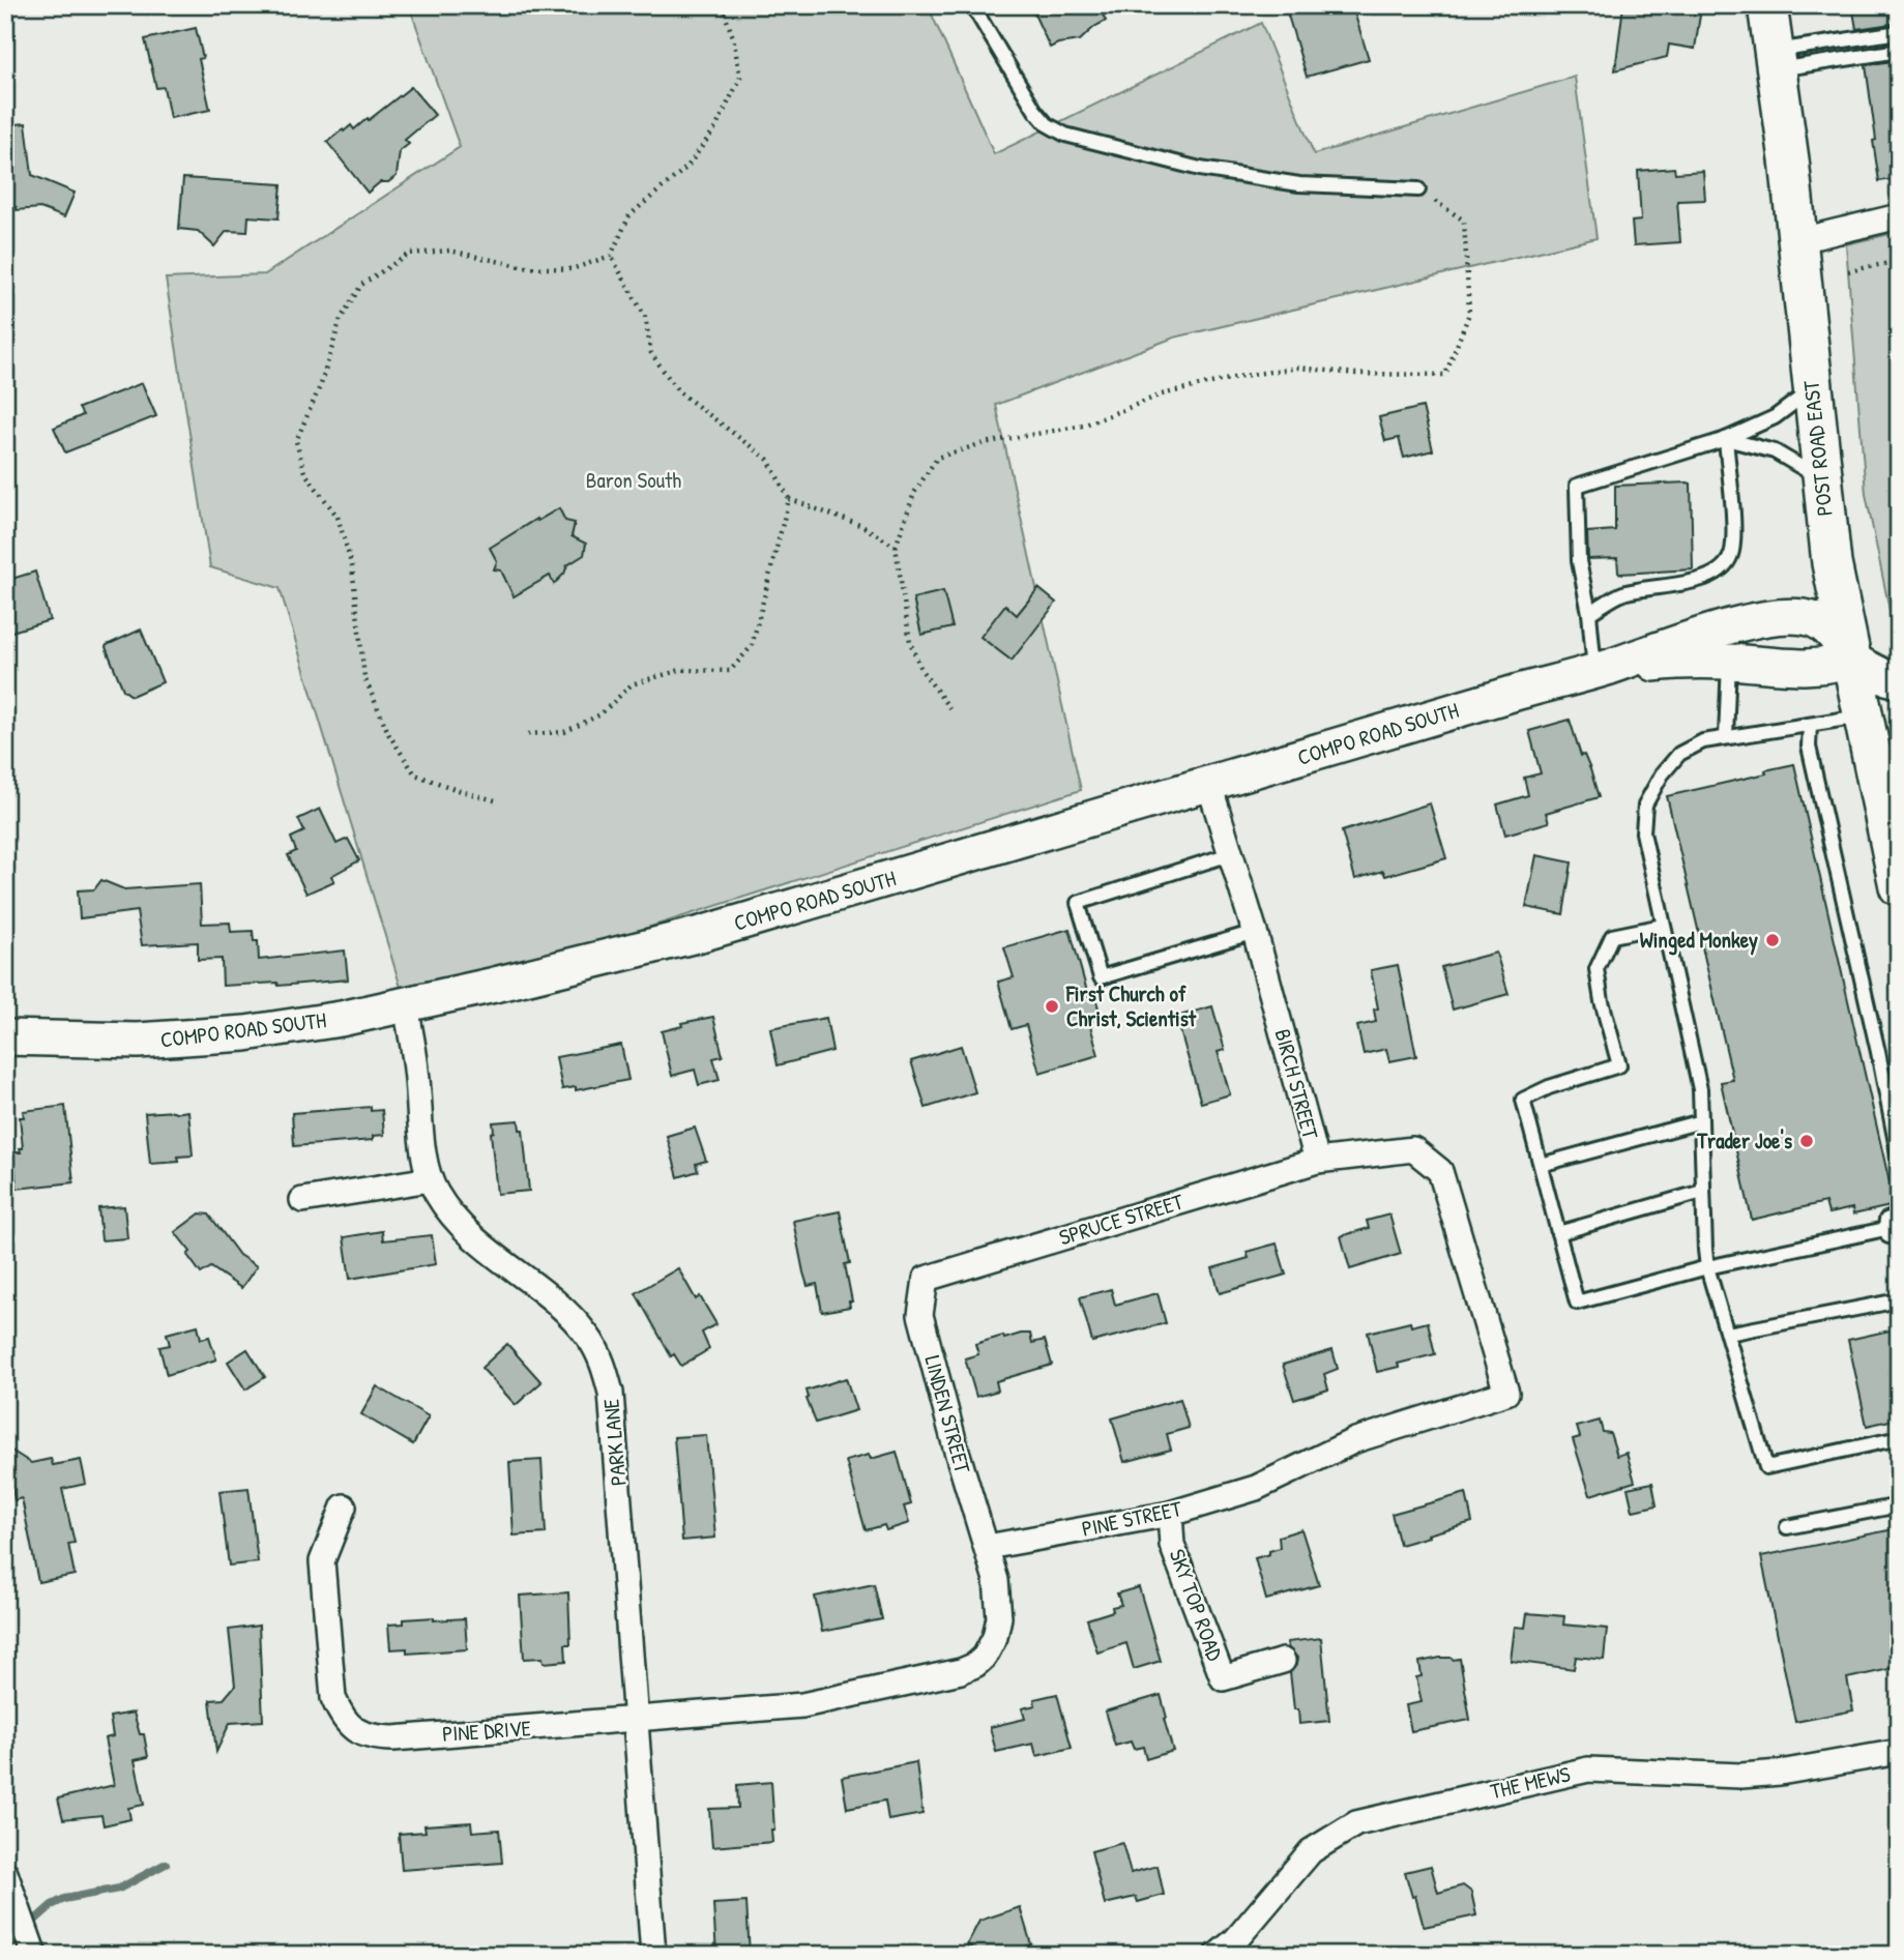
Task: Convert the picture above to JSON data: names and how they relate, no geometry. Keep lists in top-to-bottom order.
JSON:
{
  "streets": {
    "main road": ["POST ROAD EAST", "COMPO ROAD SOUTH"],
    "street": [
      "BIRCH STREET",
      "SPRUCE STREET",
      "LINDEN STREET",
      "PARK LANE",
      "PINE STREET",
      "SKY TOP ROAD",
      "PINE DRIVE",
      "THE MEWS"
    ]
  },
  "crossings": [
    ["POST ROAD EAST", "COMPO ROAD SOUTH"],
    ["COMPO ROAD SOUTH", "BIRCH STREET"],
    ["COMPO ROAD SOUTH", "PARK LANE"],
    ["BIRCH STREET", "SPRUCE STREET"],
    ["BIRCH STREET", "PINE STREET"],
    ["SPRUCE STREET", "LINDEN STREET"],
    ["LINDEN STREET", "PINE STREET"],
    ["LINDEN STREET", "PINE DRIVE"],
    ["PARK LANE", "PINE DRIVE"],
    ["PINE STREET", "SKY TOP ROAD"],
    ["PINE STREET", "PINE DRIVE"]
  ],
  "parks": ["Baron South"],
  "places": ["Winged Monkey", "First Church of Christ, Scientist", "Trader Joe's"]
}
